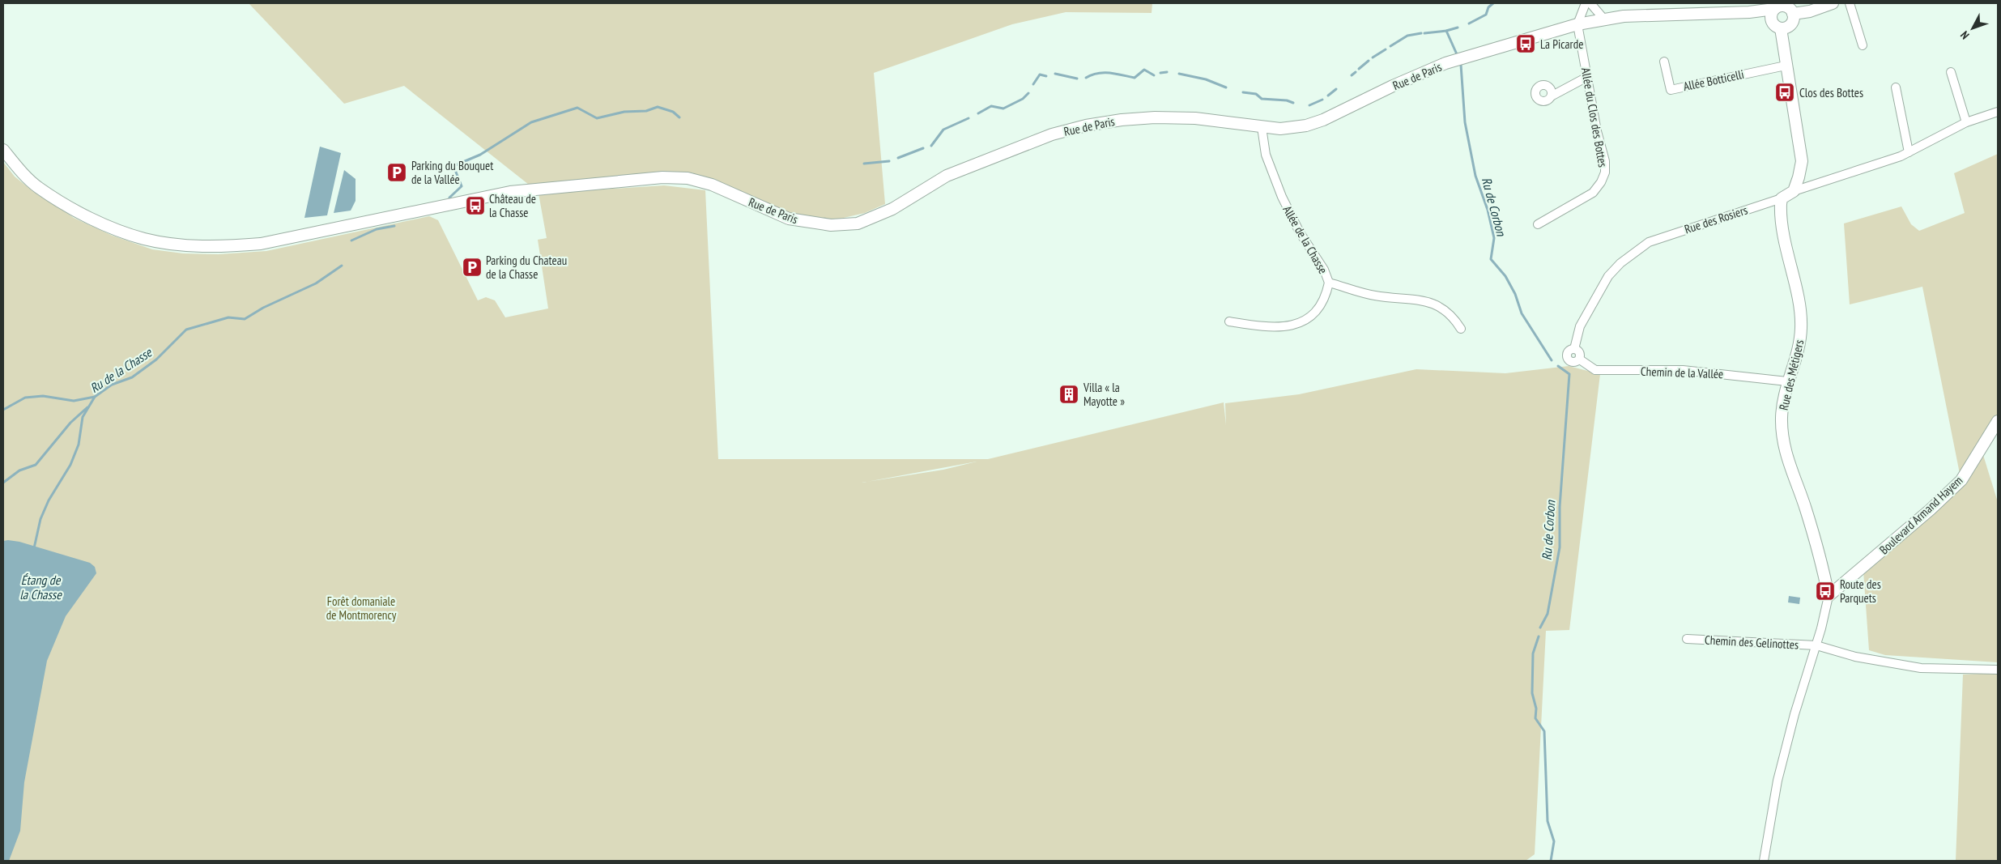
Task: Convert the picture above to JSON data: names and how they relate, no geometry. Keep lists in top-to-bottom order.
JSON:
{
  "streets": {
    "main road": [
      "Rue de Paris",
      "Rue des Rosiers",
      "Rue des Métigers",
      "Boulevard Armand Hayem"
    ],
    "street": [
      "Allée Botticelli",
      "Allée du Clos des Bottes",
      "Allée de la Chasse",
      "Chemin de la Vallée",
      "Chemin des Gelinottes"
    ]
  },
  "crossings": [
    ["Rue de Paris", "Allée du Clos des Bottes"],
    ["Rue de Paris", "Allée de la Chasse"],
    ["Rue des Rosiers", "Chemin de la Vallée"],
    ["Rue des Rosiers", "Rue des Métigers"],
    ["Chemin de la Vallée", "Rue des Métigers"],
    ["Rue des Métigers", "Boulevard Armand Hayem"]
  ],
  "water": ["Ru de Corbon", "Ru de la Chasse", "Étang de la Chasse"],
  "parks": ["Forêt domaniale de Montmorency"],
  "places": {
    "bus stop": [
      "La Picarde",
      "Clos des Bottes",
      "Château de la Chasse",
      "Route des Parquets"
    ],
    "parking": ["Parking du Bouquet de la Vallée", "Parking du Chateau de la Chasse"],
    "building": ["Villa « la Mayotte »"]
  },
  "north": "bottom left"
}
